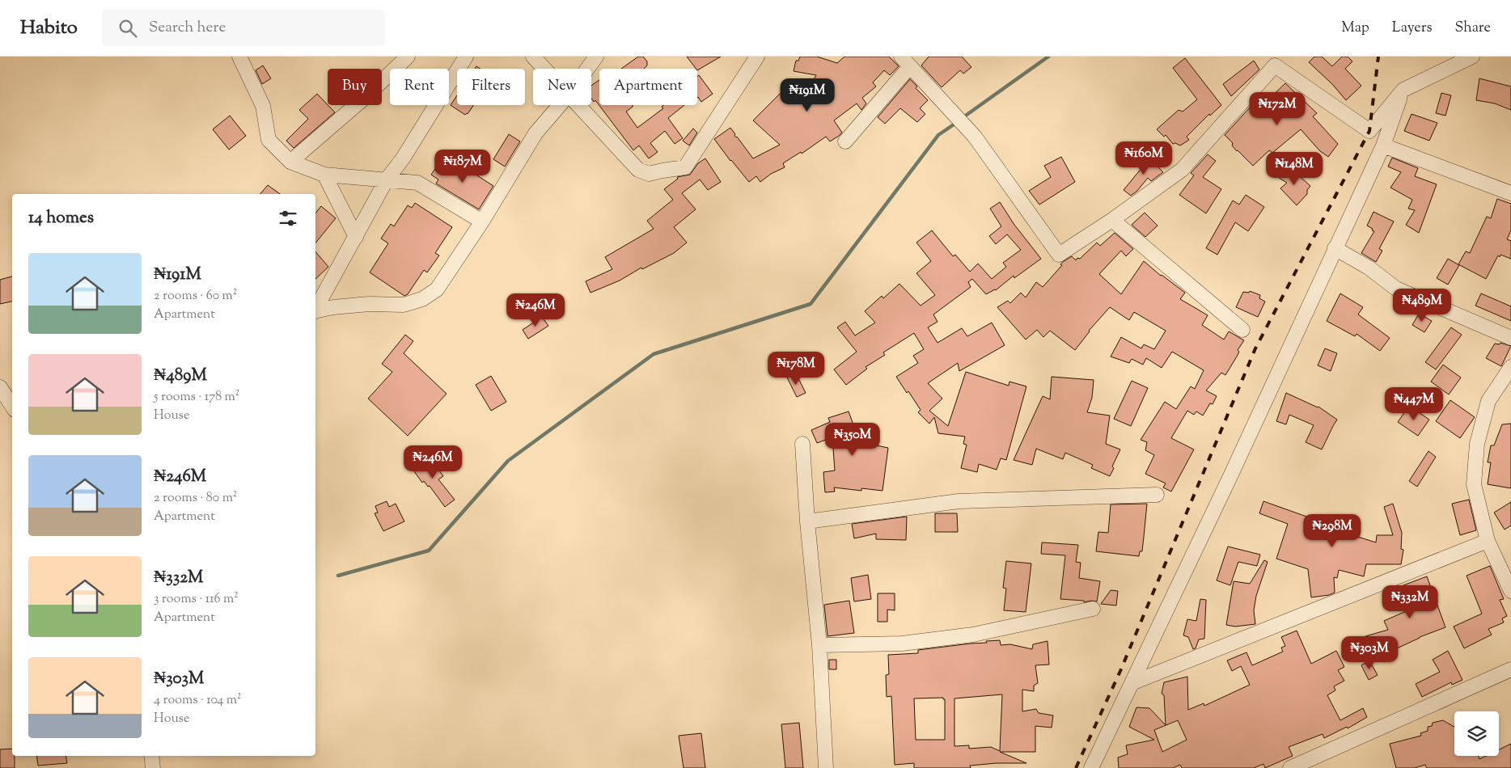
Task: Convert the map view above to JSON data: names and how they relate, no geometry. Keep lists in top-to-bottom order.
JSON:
{
  "page": {
    "header": "Habito",
    "search": "Search here",
    "nav": ["Map", "Layers", "Share"],
    "chip": [
      "Buy",
      "Rent",
      "Filters",
      "New",
      "Apartment"
    ],
    "price": [
      "₦191M",
      "₦172M",
      "₦160M",
      "₦187M",
      "₦148M",
      "₦489M",
      "₦246M",
      "₦178M",
      "₦447M",
      "₦350M",
      "₦246M",
      "₦298M",
      "₦332M",
      "₦303M"
    ],
    "heading": "14 homes",
    "list": [
      {
        "name": "₦191M",
        "note": "2 rooms · 60 m² · Apartment"
      },
      {
        "name": "₦489M",
        "note": "5 rooms · 178 m² · House"
      },
      {
        "name": "₦246M",
        "note": "2 rooms · 80 m² · Apartment"
      },
      {
        "name": "₦332M",
        "note": "3 rooms · 116 m² · Apartment"
      },
      {
        "name": "₦303M",
        "note": "4 rooms · 104 m² · House"
      }
    ]
  }
}
